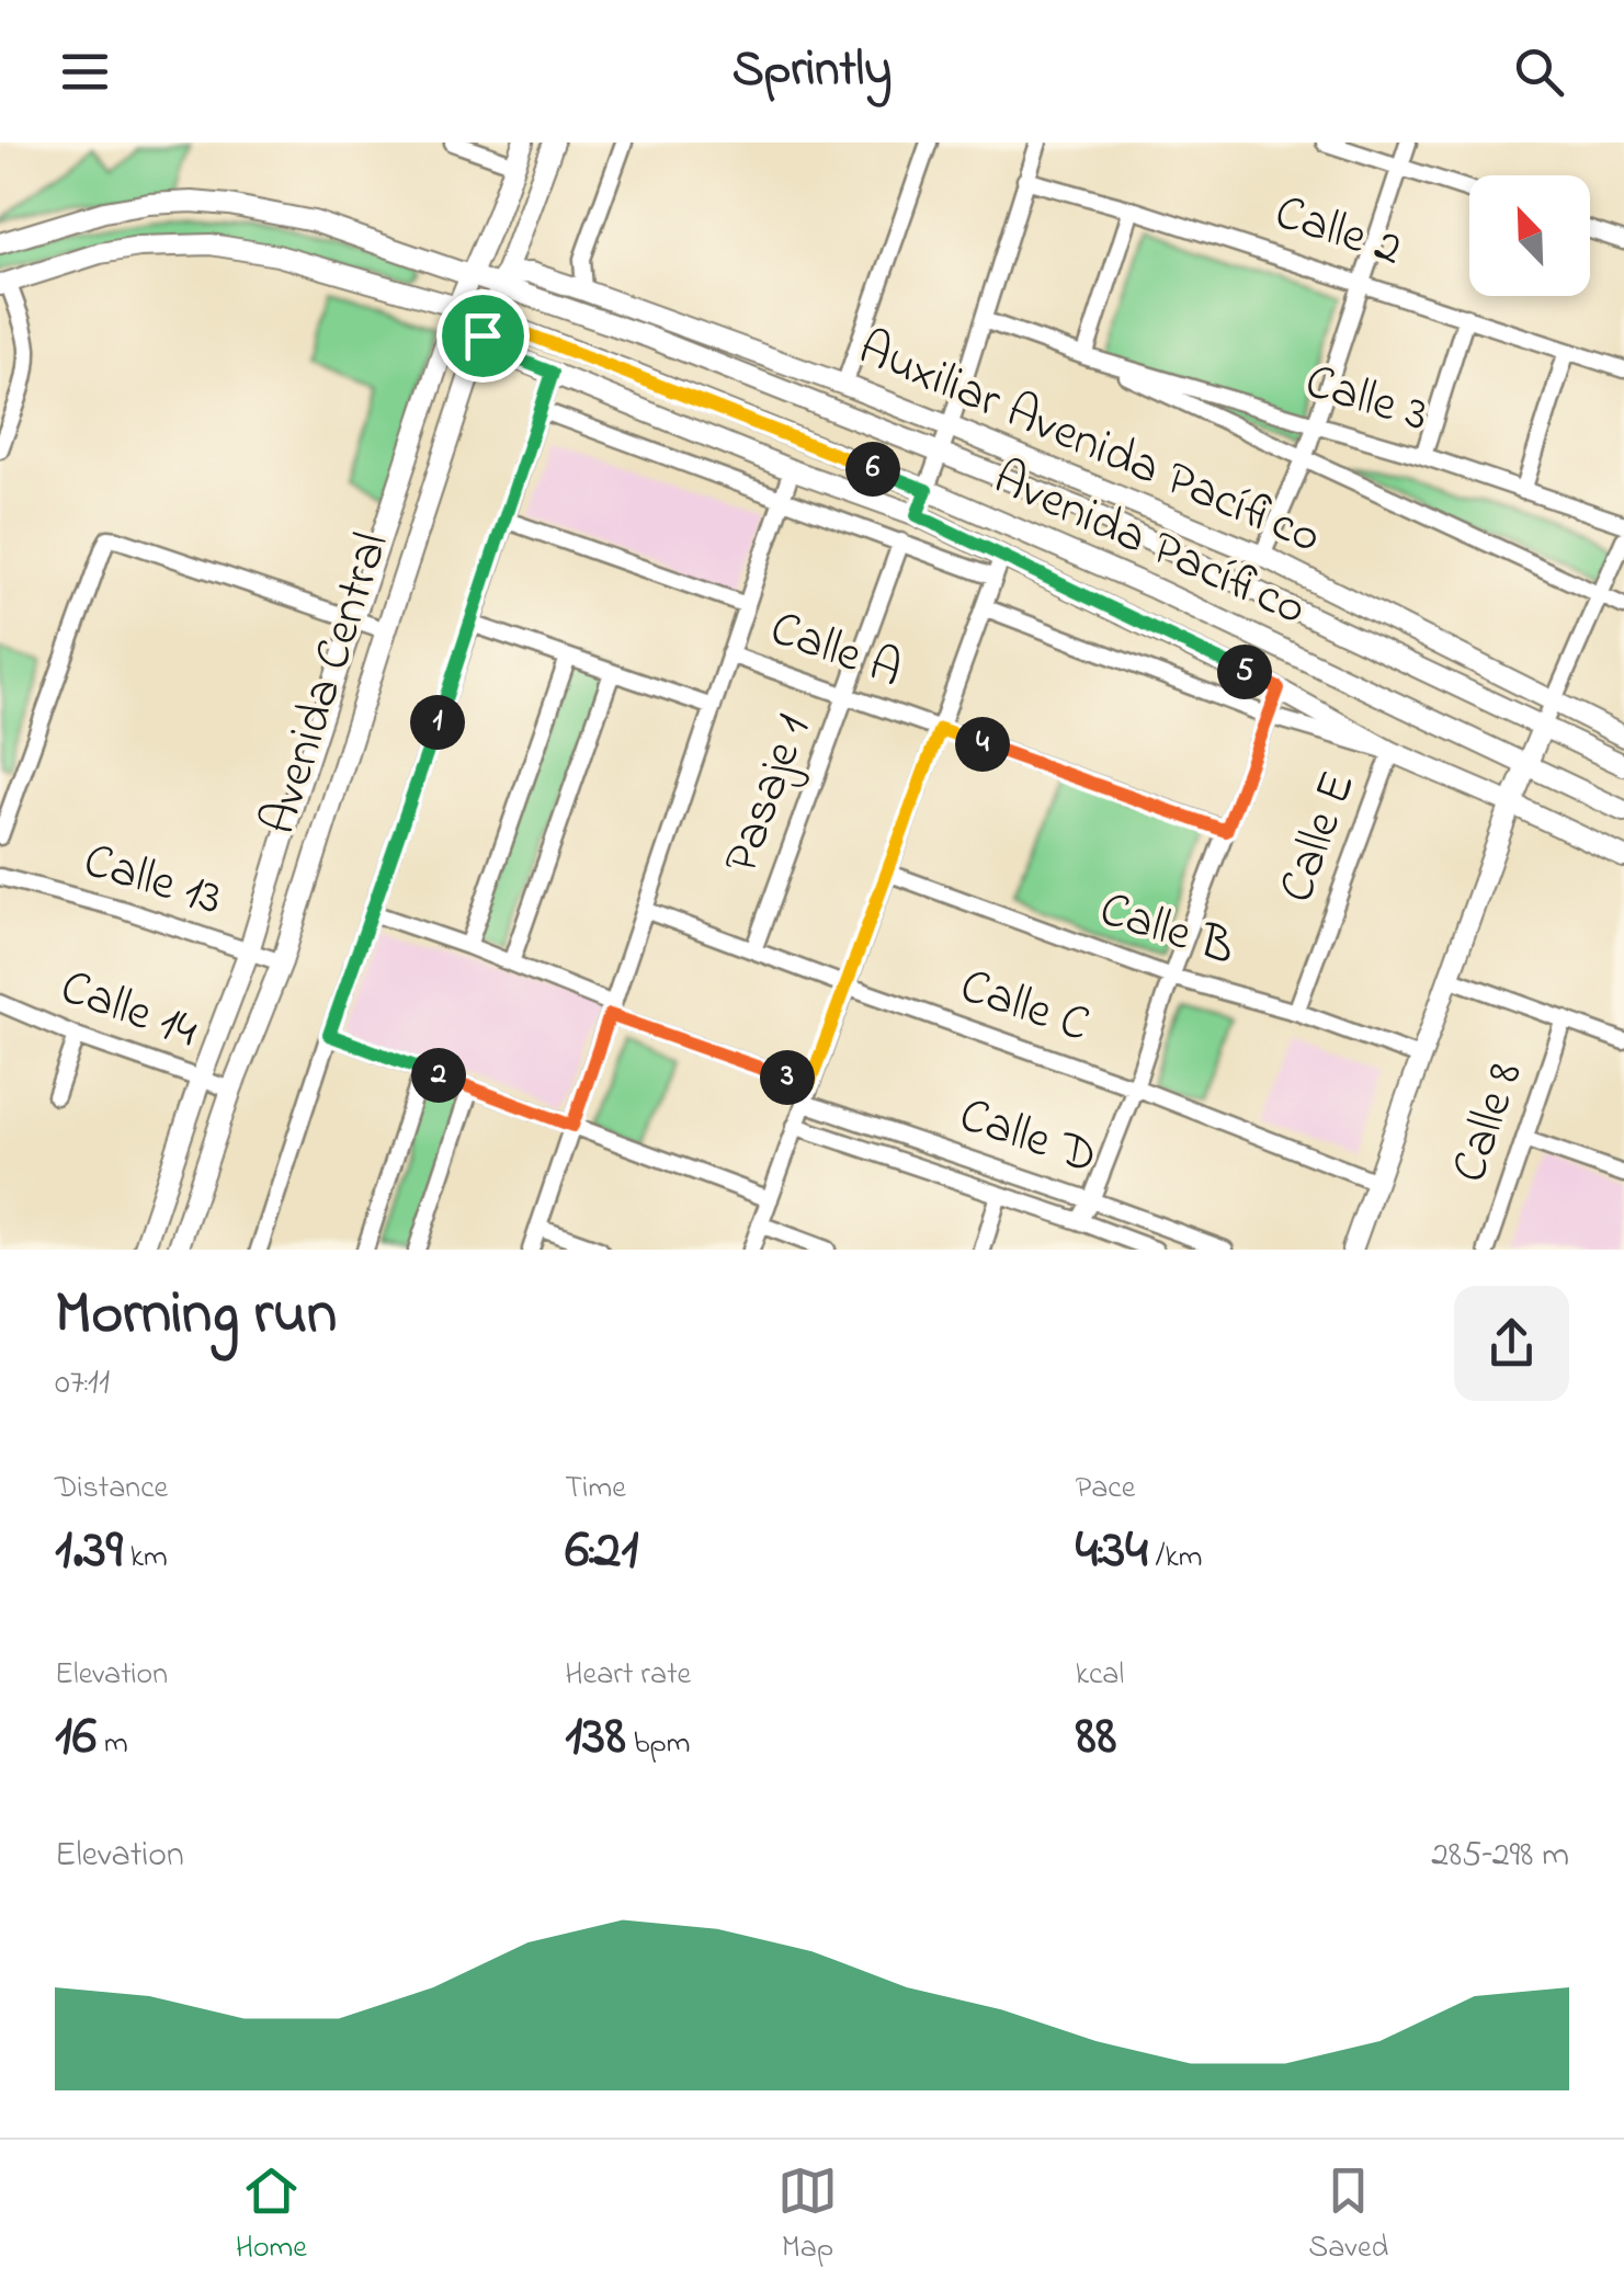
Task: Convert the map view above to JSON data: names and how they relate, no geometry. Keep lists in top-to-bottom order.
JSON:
{
  "streets": {
    "main road": ["Auxiliar Avenida Pacífico", "Avenida Pacífico", "Avenida Central"],
    "street": [
      "Calle 2",
      "Calle 3",
      "Calle A",
      "Pasaje 1",
      "Calle E",
      "Calle 13",
      "Calle B",
      "Calle C",
      "Calle 14",
      "Calle 8",
      "Calle D"
    ]
  },
  "crossings": [
    ["Auxiliar Avenida Pacífico", "Avenida Pacífico"],
    ["Auxiliar Avenida Pacífico", "Avenida Central"],
    ["Avenida Pacífico", "Avenida Central"],
    ["Calle A", "Pasaje 1"],
    ["Avenida Central", "Calle 13"],
    ["Avenida Central", "Calle 14"],
    ["Pasaje 1", "Calle C"],
    ["Calle E", "Calle B"]
  ],
  "north": "top left",
  "page": {
    "header": "Sprintly",
    "pins": [
      "6",
      "5",
      "1",
      "4",
      "2",
      "3"
    ],
    "heading": ["Morning run", "07:11"],
    "stats": [
      ["Distance", "1.39 km"],
      ["Time", "6:21"],
      ["Pace", "4:34 /km"],
      ["Elevation", "16 m"],
      ["Heart rate", "138 bpm"],
      ["kcal", "88"]
    ],
    "chart": ["Elevation", "285–298 m"],
    "tabs": ["Home", "Map", "Saved"]
  }
}
